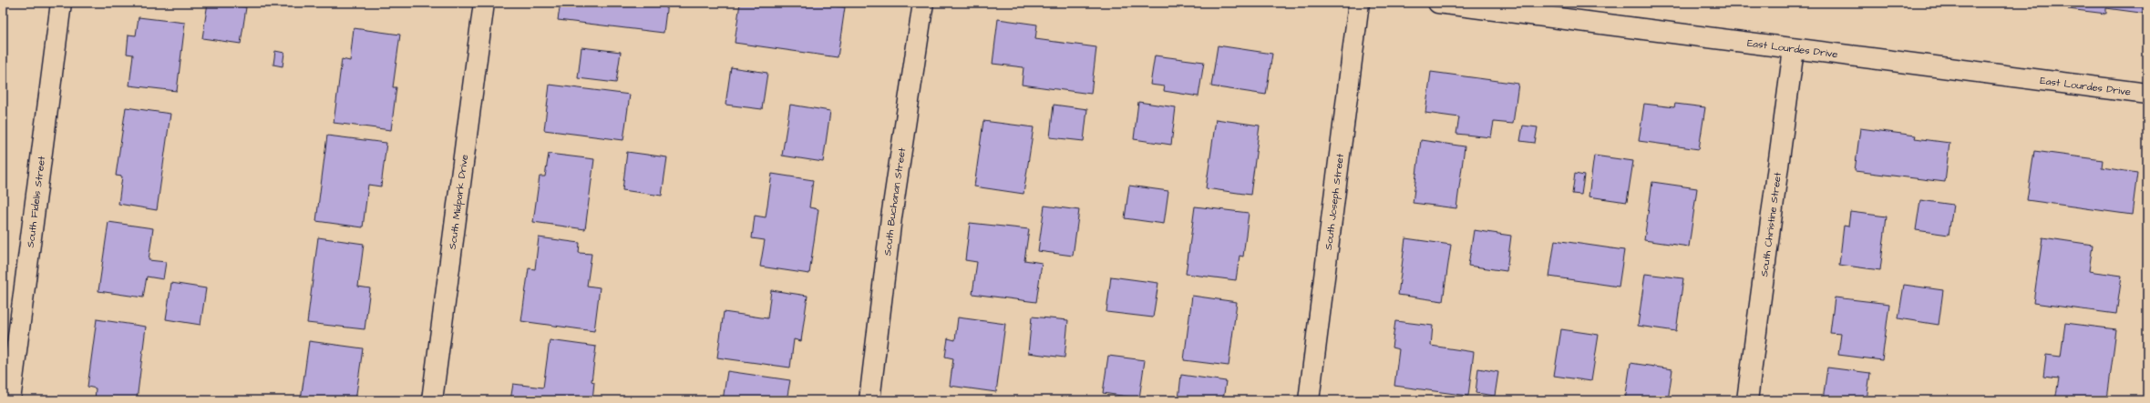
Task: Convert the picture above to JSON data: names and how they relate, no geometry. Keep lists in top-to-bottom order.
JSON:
{
  "streets": {
    "street": [
      "East Lourdes Drive",
      "South Fidelis Street",
      "South Midpark Drive",
      "South Buchanan Street",
      "South Joseph Street",
      "South Christine Street"
    ]
  },
  "crossings": [
    ["East Lourdes Drive", "South Christine Street"]
  ]
}
